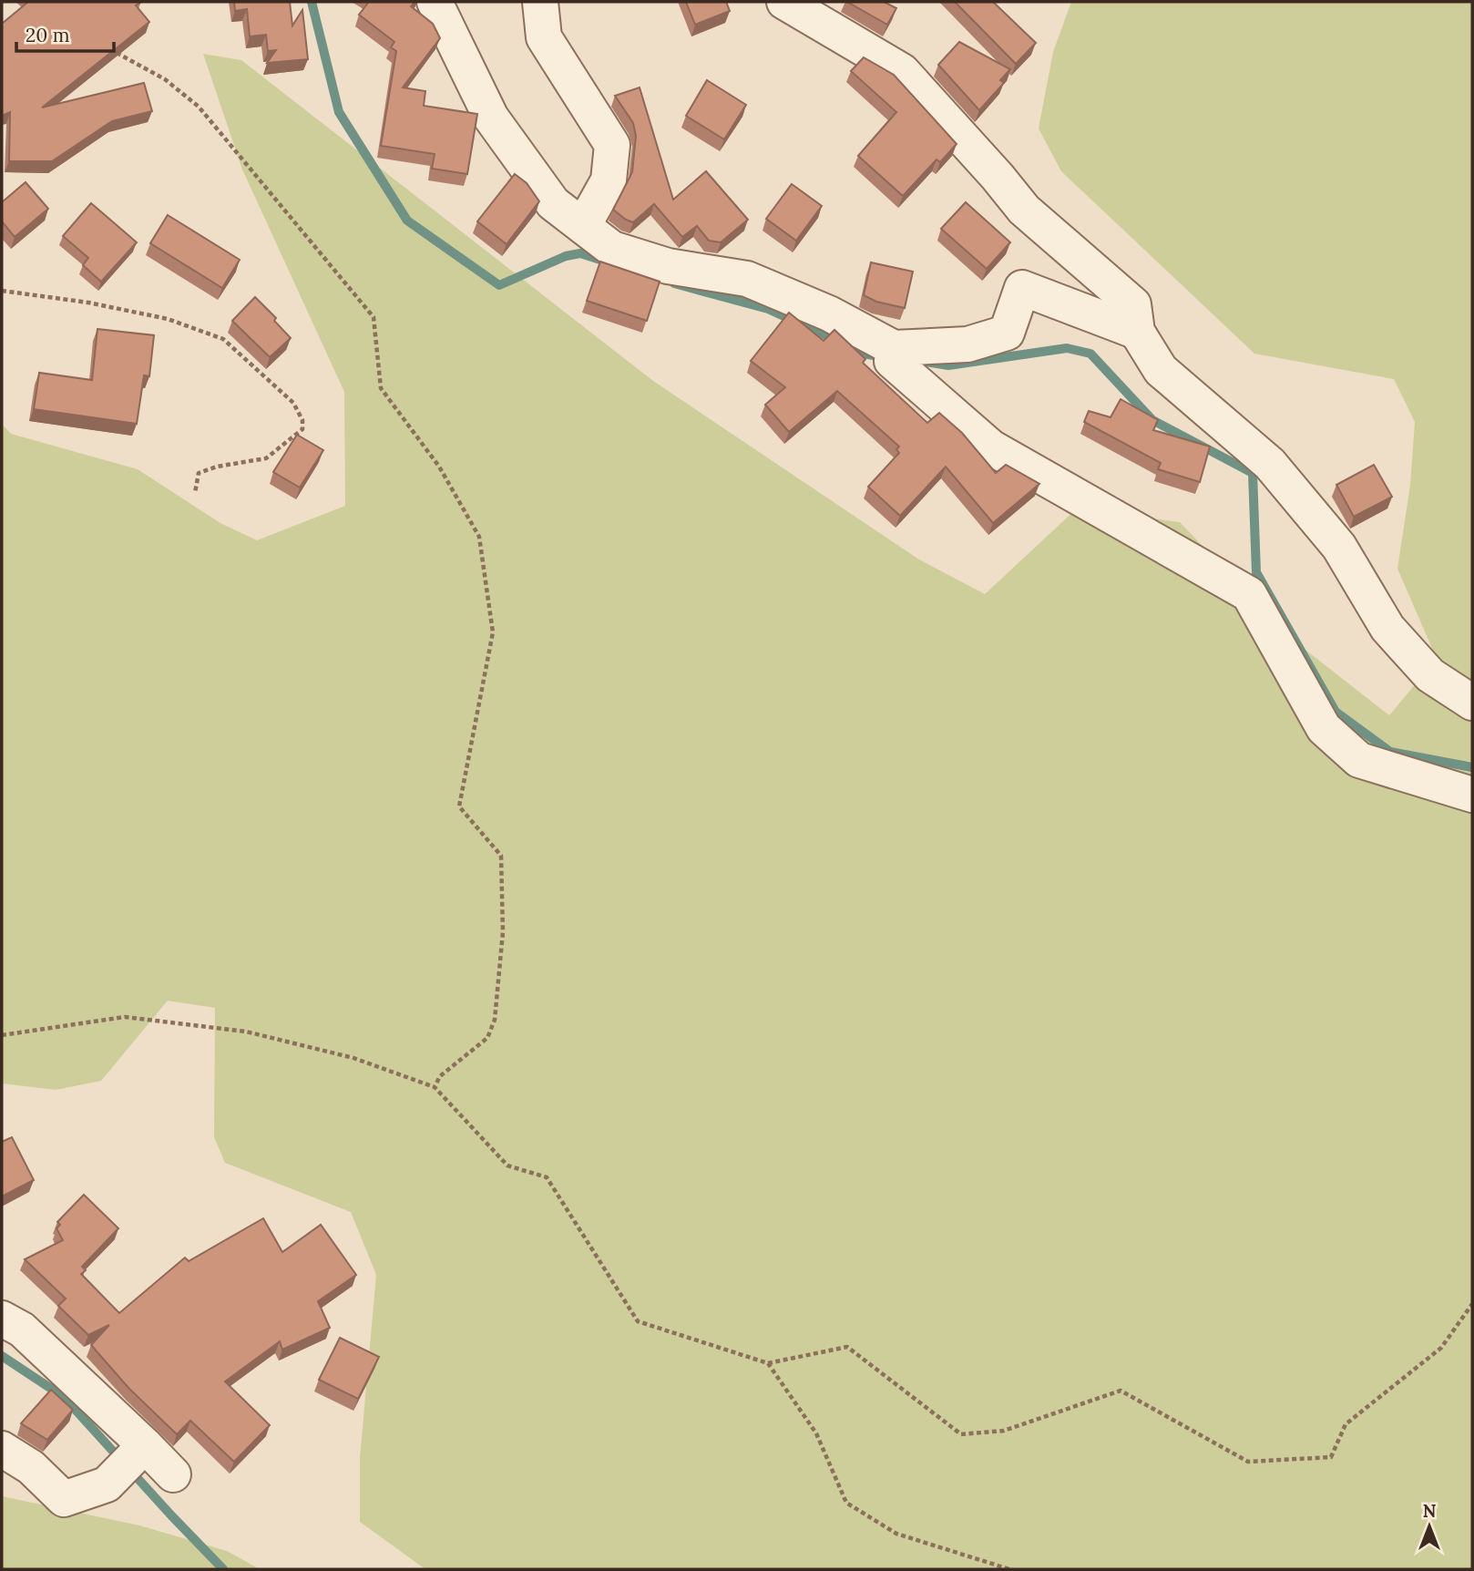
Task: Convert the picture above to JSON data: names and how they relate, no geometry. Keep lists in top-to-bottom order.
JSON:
{
  "scale_bar": "20 m",
  "north": "top"
}
